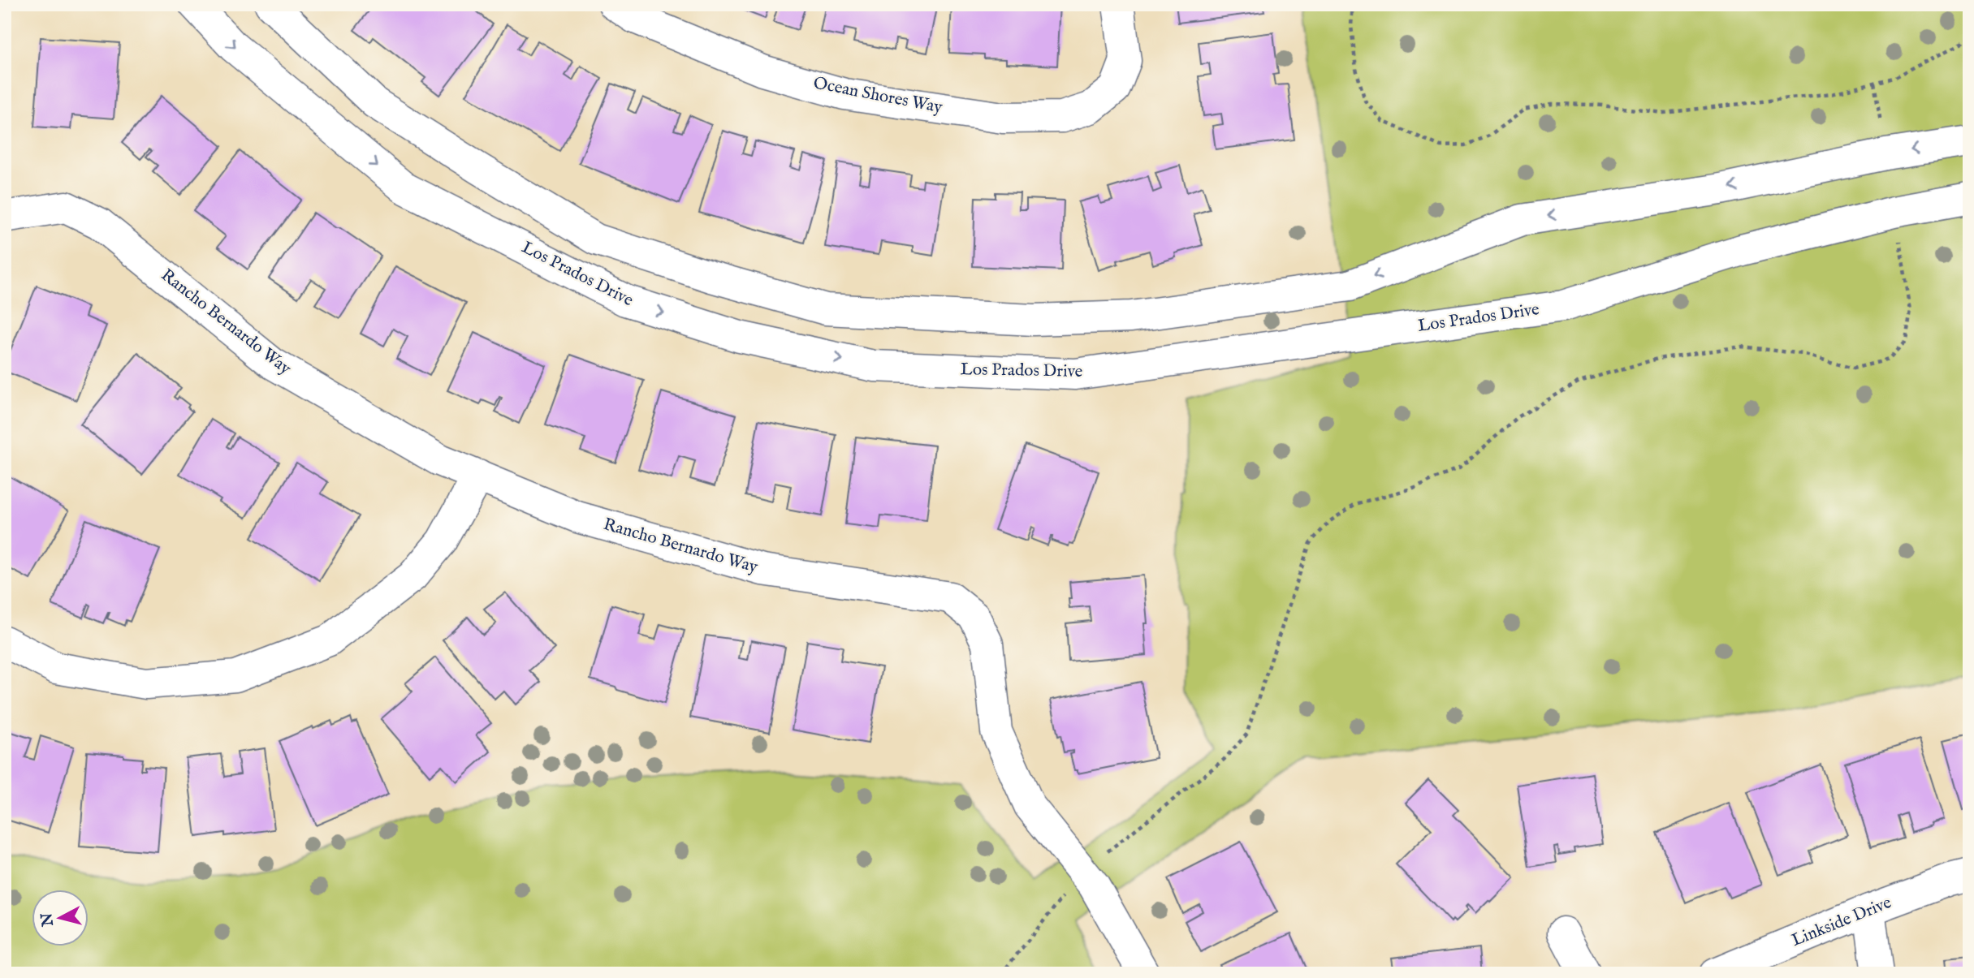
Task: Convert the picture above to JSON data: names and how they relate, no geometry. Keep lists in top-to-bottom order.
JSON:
{
  "streets": {
    "street": [
      "Ocean Shores Way",
      "Los Prados Drive",
      "Rancho Bernardo Way",
      "Linkside Drive"
    ]
  },
  "north": "left"
}
